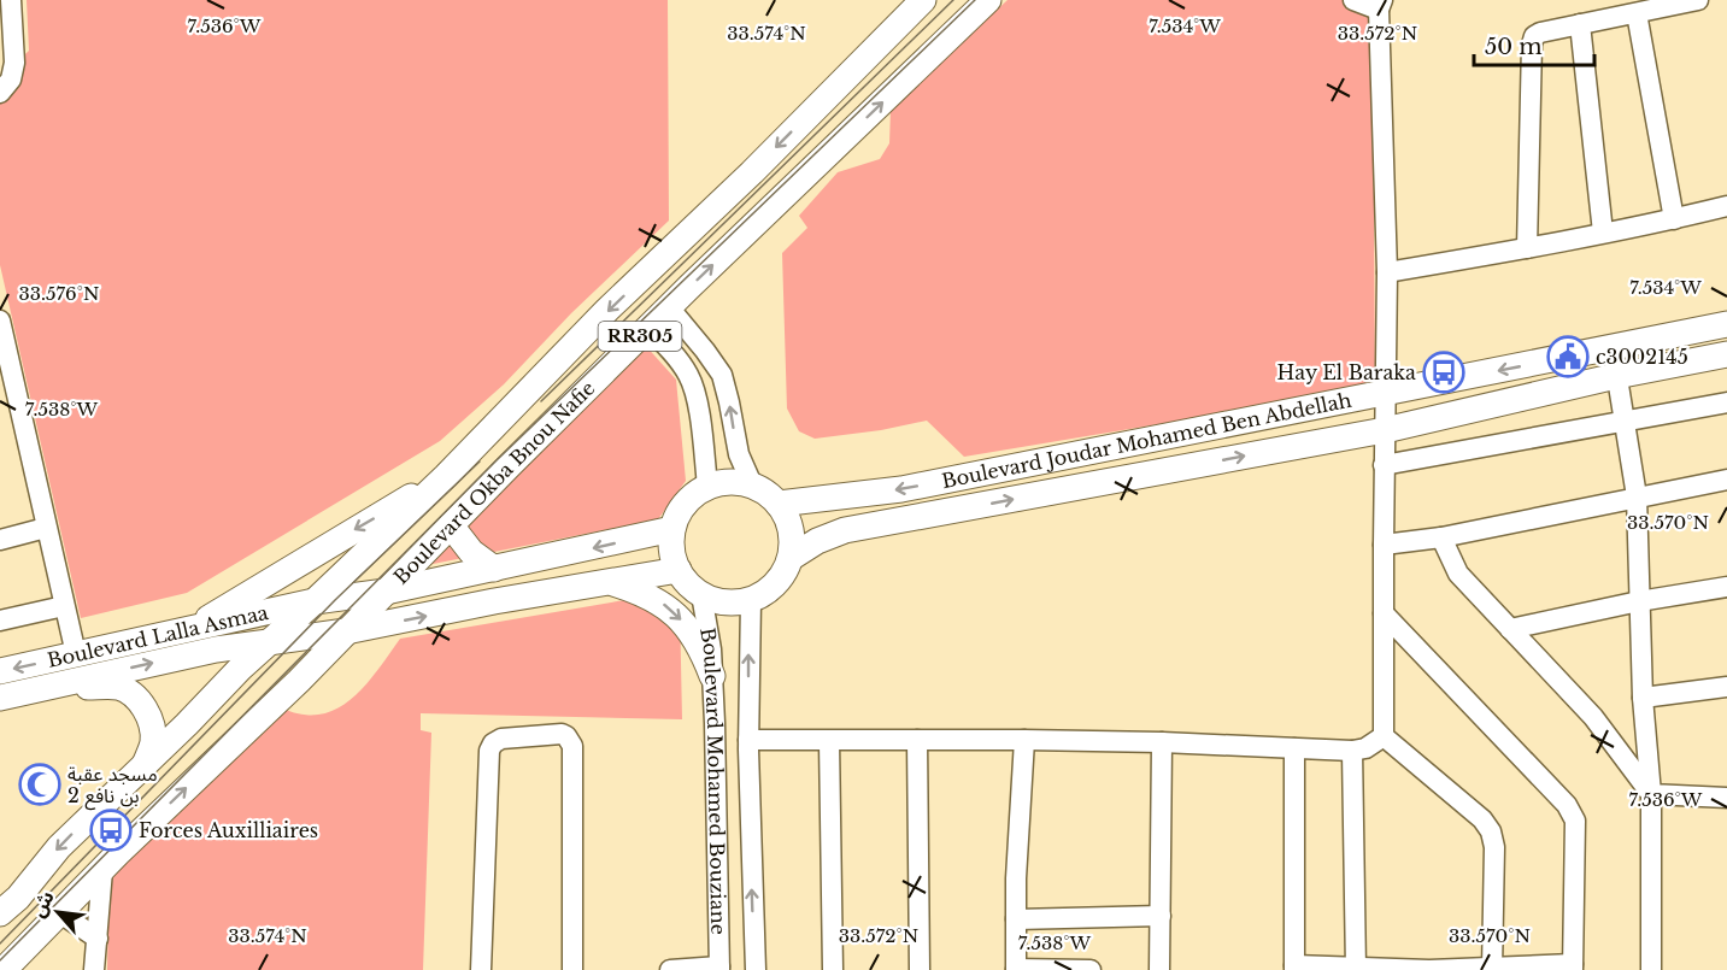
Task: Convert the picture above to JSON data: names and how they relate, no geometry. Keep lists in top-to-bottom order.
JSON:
{
  "streets": {
    "main road": [
      "RR305",
      "Boulevard Joudar Mohamed Ben Abdellah",
      "Boulevard Okba Bnou Nafie",
      "Boulevard Lalla Asmaa"
    ],
    "street": ["Boulevard Mohamed Bouziane"]
  },
  "crossings": [
    ["Boulevard Joudar Mohamed Ben Abdellah", "Boulevard Mohamed Bouziane"],
    ["Boulevard Okba Bnou Nafie", "Boulevard Lalla Asmaa"]
  ],
  "places": {
    "public building": ["c3002145"],
    "bus stop": ["Hay El Baraka", "Forces Auxilliaires"],
    "mosque": ["مسجد عقبة بن نافع 2"]
  },
  "scale_bar": "50 m",
  "north": "top left",
  "coordinates": [
    "7.536°W",
    "7.534°W",
    "33.574°N",
    "33.572°N",
    "33.576°N",
    "7.538°W",
    "33.570°N"
  ]
}
